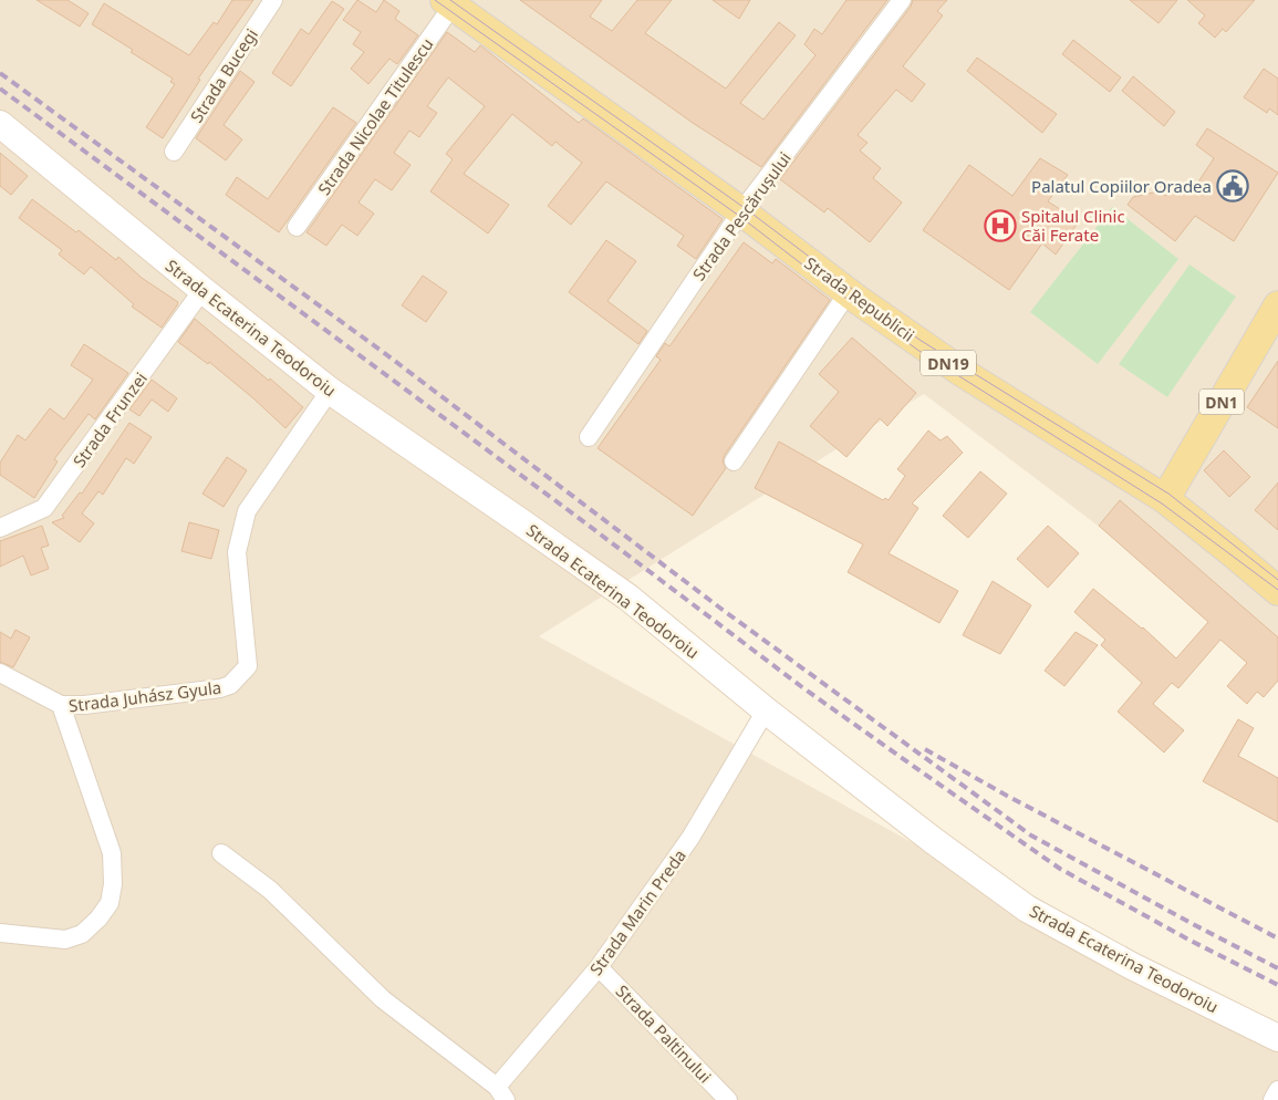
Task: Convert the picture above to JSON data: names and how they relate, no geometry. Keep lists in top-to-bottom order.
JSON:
{
  "streets": {
    "main road": [
      "Strada Republicii",
      "Strada Ecaterina Teodoroiu",
      "DN19",
      "DN1"
    ],
    "street": [
      "Strada Bucegi",
      "Strada Nicolae Titulescu",
      "Strada Pescărușului",
      "Strada Frunzei",
      "Strada Juhász Gyula",
      "Strada Marin Preda",
      "Strada Paltinului"
    ]
  },
  "crossings": [
    ["Strada Nicolae Titulescu", "Strada Republicii"],
    ["Strada Pescărușului", "Strada Republicii"],
    ["Strada Republicii", "DN1"],
    ["Strada Ecaterina Teodoroiu", "Strada Frunzei"],
    ["Strada Ecaterina Teodoroiu", "Strada Juhász Gyula"],
    ["Strada Ecaterina Teodoroiu", "Strada Marin Preda"],
    ["Strada Marin Preda", "Strada Paltinului"]
  ],
  "places": {
    "public building": ["Palatul Copiilor Oradea"],
    "hospital": ["Spitalul Clinic Căi Ferate"]
  }
}
